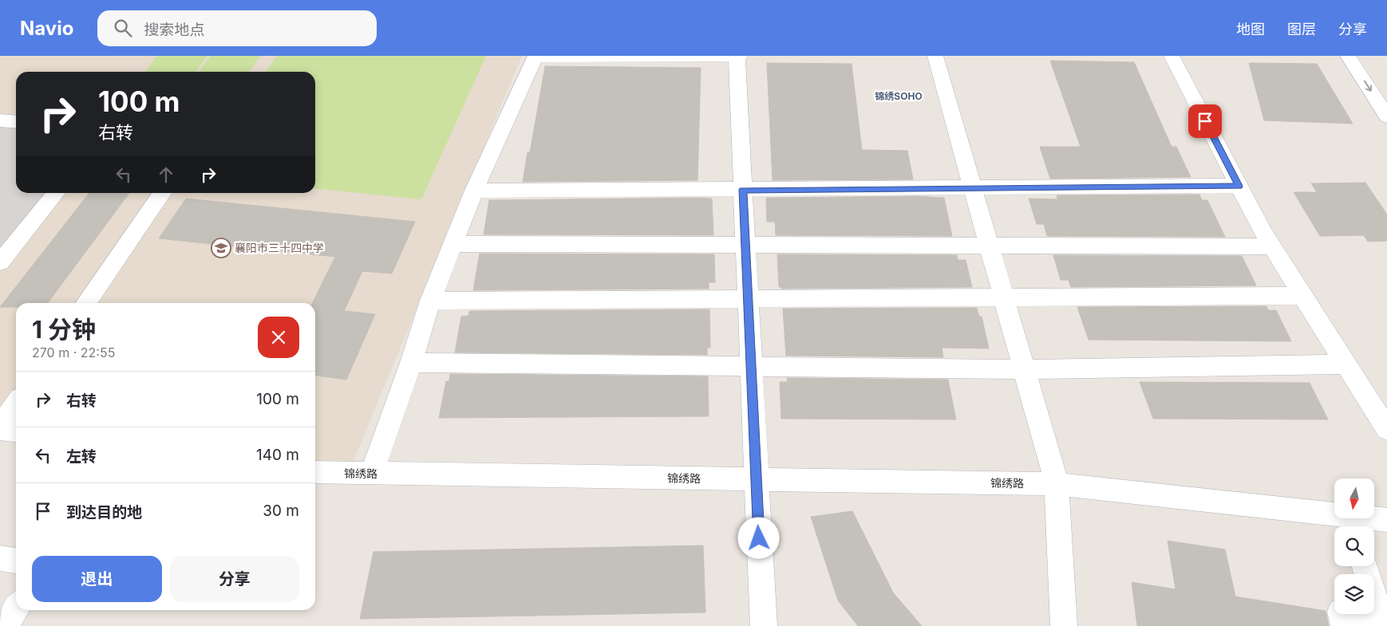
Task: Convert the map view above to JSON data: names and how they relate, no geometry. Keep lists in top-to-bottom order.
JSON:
{
  "streets": {
    "street": ["锦绣路"]
  },
  "districts": ["锦绣SOHO"],
  "places": {
    "school or university": ["襄阳市三十四中学"]
  },
  "north": "bottom",
  "page": {
    "header": "Navio",
    "search": "搜索地点",
    "nav": ["地图", "图层", "分享"],
    "turn": ["100 m", "右转"],
    "heading": ["1 分钟", "270 m · 22:55"],
    "list": [
      {
        "name": "右转",
        "value": "100 m"
      },
      {
        "name": "左转",
        "value": "140 m"
      },
      {
        "name": "到达目的地",
        "value": "30 m"
      }
    ],
    "buttons": ["退出", "分享"]
  }
}
